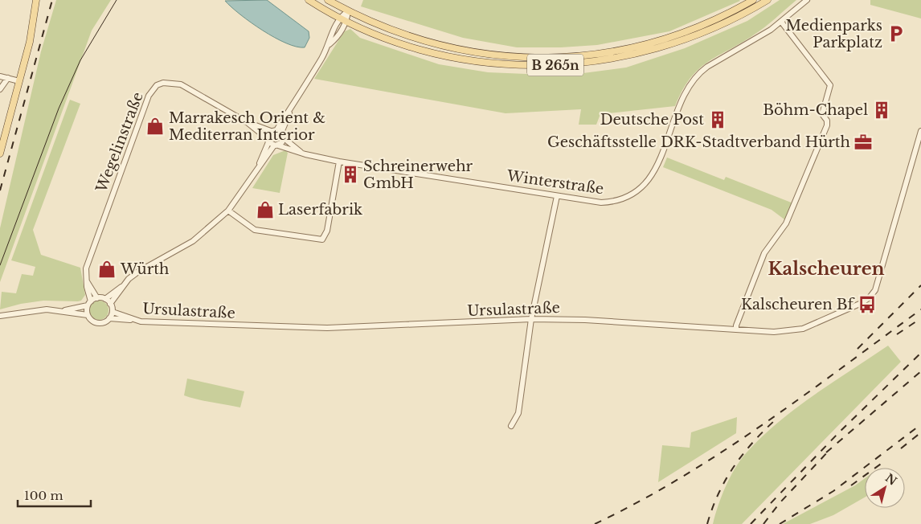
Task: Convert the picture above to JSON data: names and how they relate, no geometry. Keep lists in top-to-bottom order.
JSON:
{
  "streets": {
    "main road": ["B 265n"],
    "street": ["Wegelinstraße", "Winterstraße", "Ursulastraße"]
  },
  "crossings": [
    ["Wegelinstraße", "Winterstraße"],
    ["Wegelinstraße", "Ursulastraße"]
  ],
  "districts": ["Kalscheuren"],
  "places": {
    "parking": ["Medienparks Parkplatz"],
    "building": ["Böhm-Chapel", "Deutsche Post", "Schreinerwehr GmbH"],
    "shop": ["Marrakesch Orient & Mediterran Interior", "Laserfabrik", "Würth"],
    "office": ["Geschäftsstelle DRK-Stadtverband Hürth"],
    "bus stop": ["Kalscheuren Bf"]
  },
  "scale_bar": "100 m",
  "north": "top right"
}
